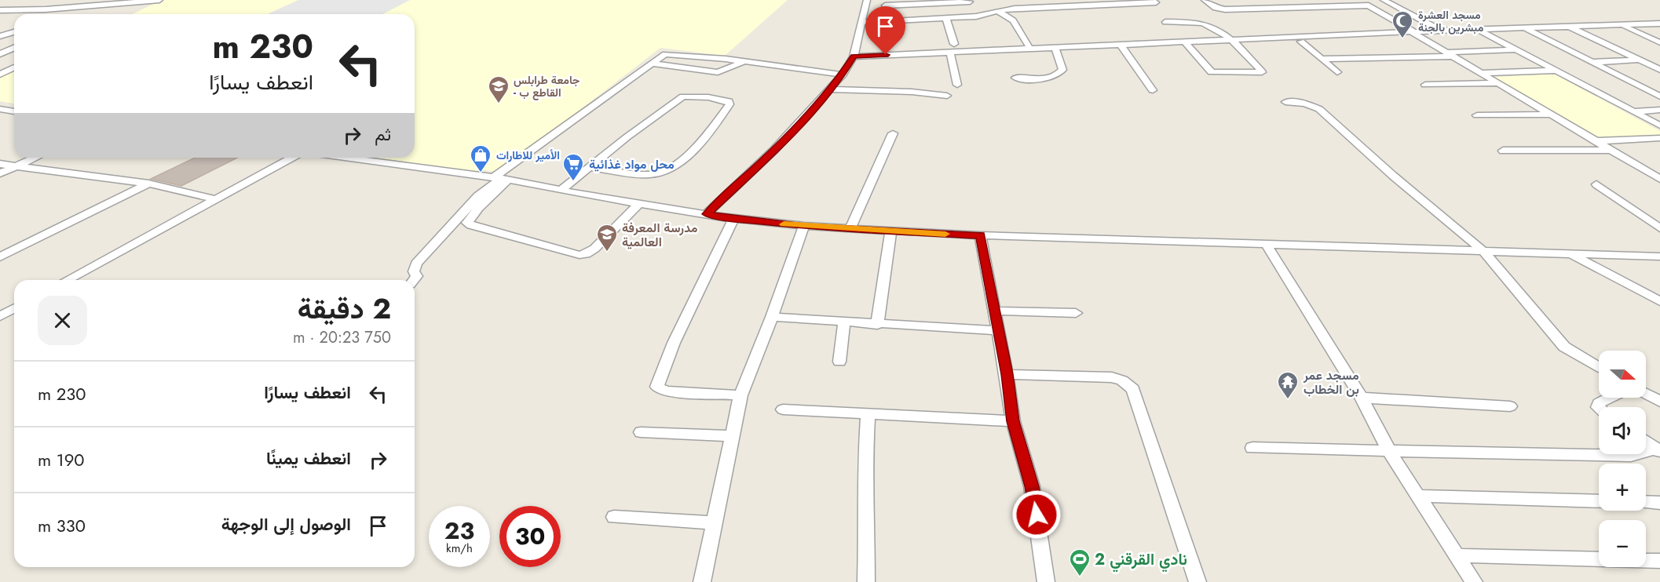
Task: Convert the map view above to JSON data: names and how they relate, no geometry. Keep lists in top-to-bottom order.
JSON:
{
  "places": {
    "mosque": ["مسجد العشرة مبشرين بالجنة"],
    "school or university": ["جامعة طرابلس - القاطع ب", "مدرسة المعرفة العالمية"],
    "shop": ["الأمير للاطارات"],
    "supermarket": ["محل مواد غذائية"],
    "temple": ["مسجد عمر بن الخطاب"],
    "sports": ["نادي القرقني 2"]
  },
  "north": "right",
  "page": {
    "turn": ["230 m", "انعطف يسارًا"],
    "then": "ثم",
    "heading": ["2 دقيقة", "750 m · 20:23"],
    "map_buttons": ["+", "−"],
    "list": [
      {
        "name": "انعطف يسارًا",
        "value": "230 m"
      },
      {
        "name": "انعطف يمينًا",
        "value": "190 m"
      },
      {
        "name": "الوصول إلى الوجهة",
        "value": "330 m"
      }
    ],
    "speed": "23 km/h",
    "limit": "30"
  }
}
